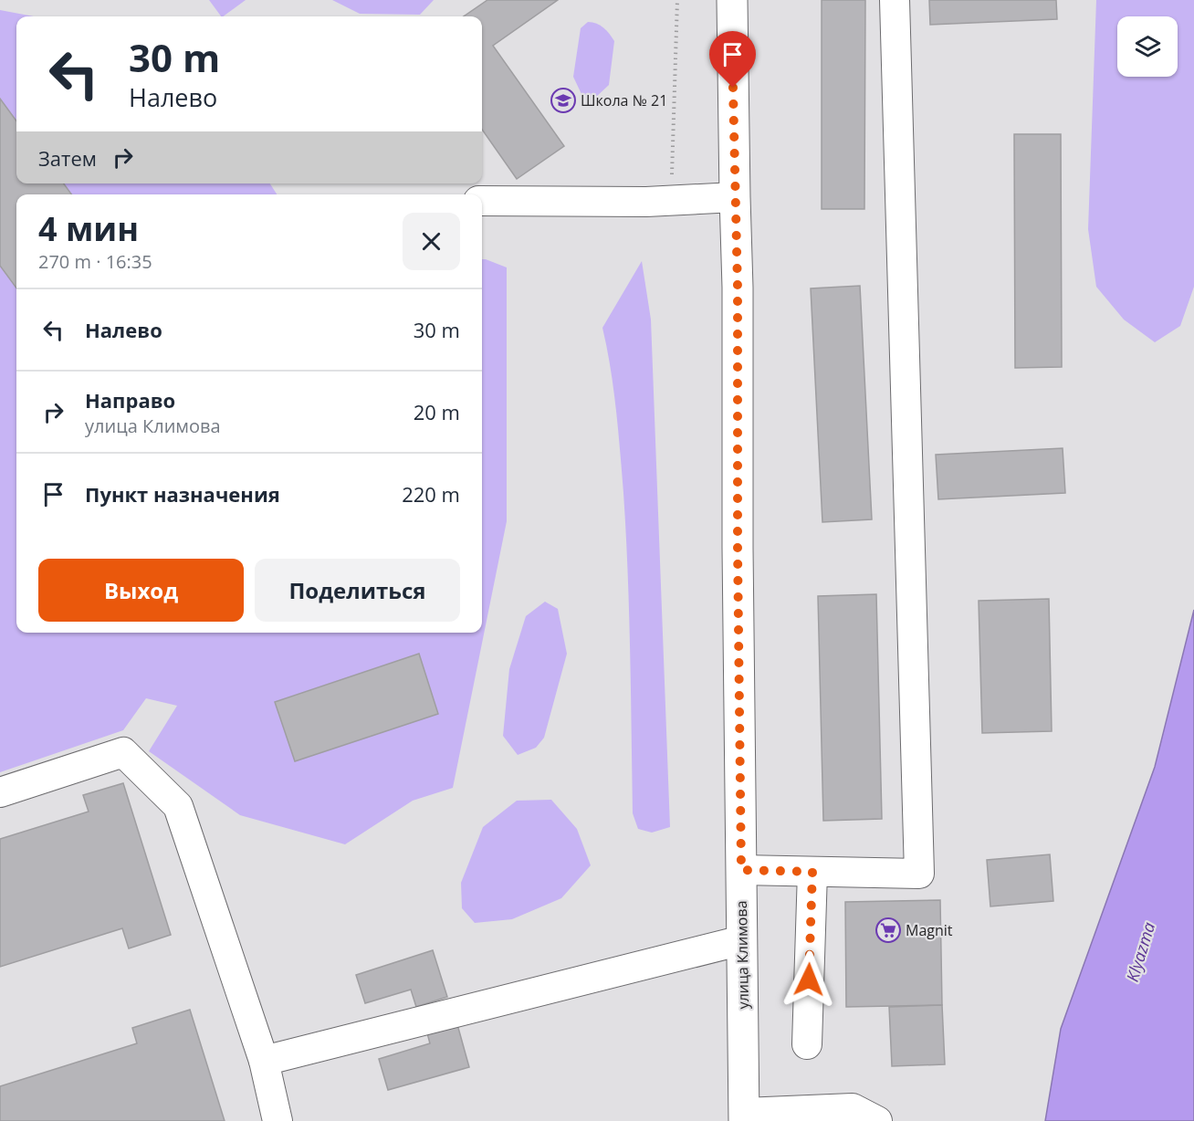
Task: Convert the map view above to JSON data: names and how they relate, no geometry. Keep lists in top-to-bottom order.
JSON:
{
  "streets": {
    "main road": ["улица Климова"]
  },
  "water": ["Klyazma"],
  "places": {
    "school or university": ["Школа № 21"],
    "supermarket": ["Magnit"]
  },
  "page": {
    "turn": ["30 m", "Налево"],
    "then": "Затем",
    "heading": ["4 мин", "270 m · 16:35"],
    "list": [
      {
        "name": "Налево",
        "value": "30 m"
      },
      {
        "name": "Направо",
        "note": "улица Климова",
        "value": "20 m"
      },
      {
        "name": "Пункт назначения",
        "value": "220 m"
      }
    ],
    "buttons": ["Выход", "Поделиться"]
  }
}
